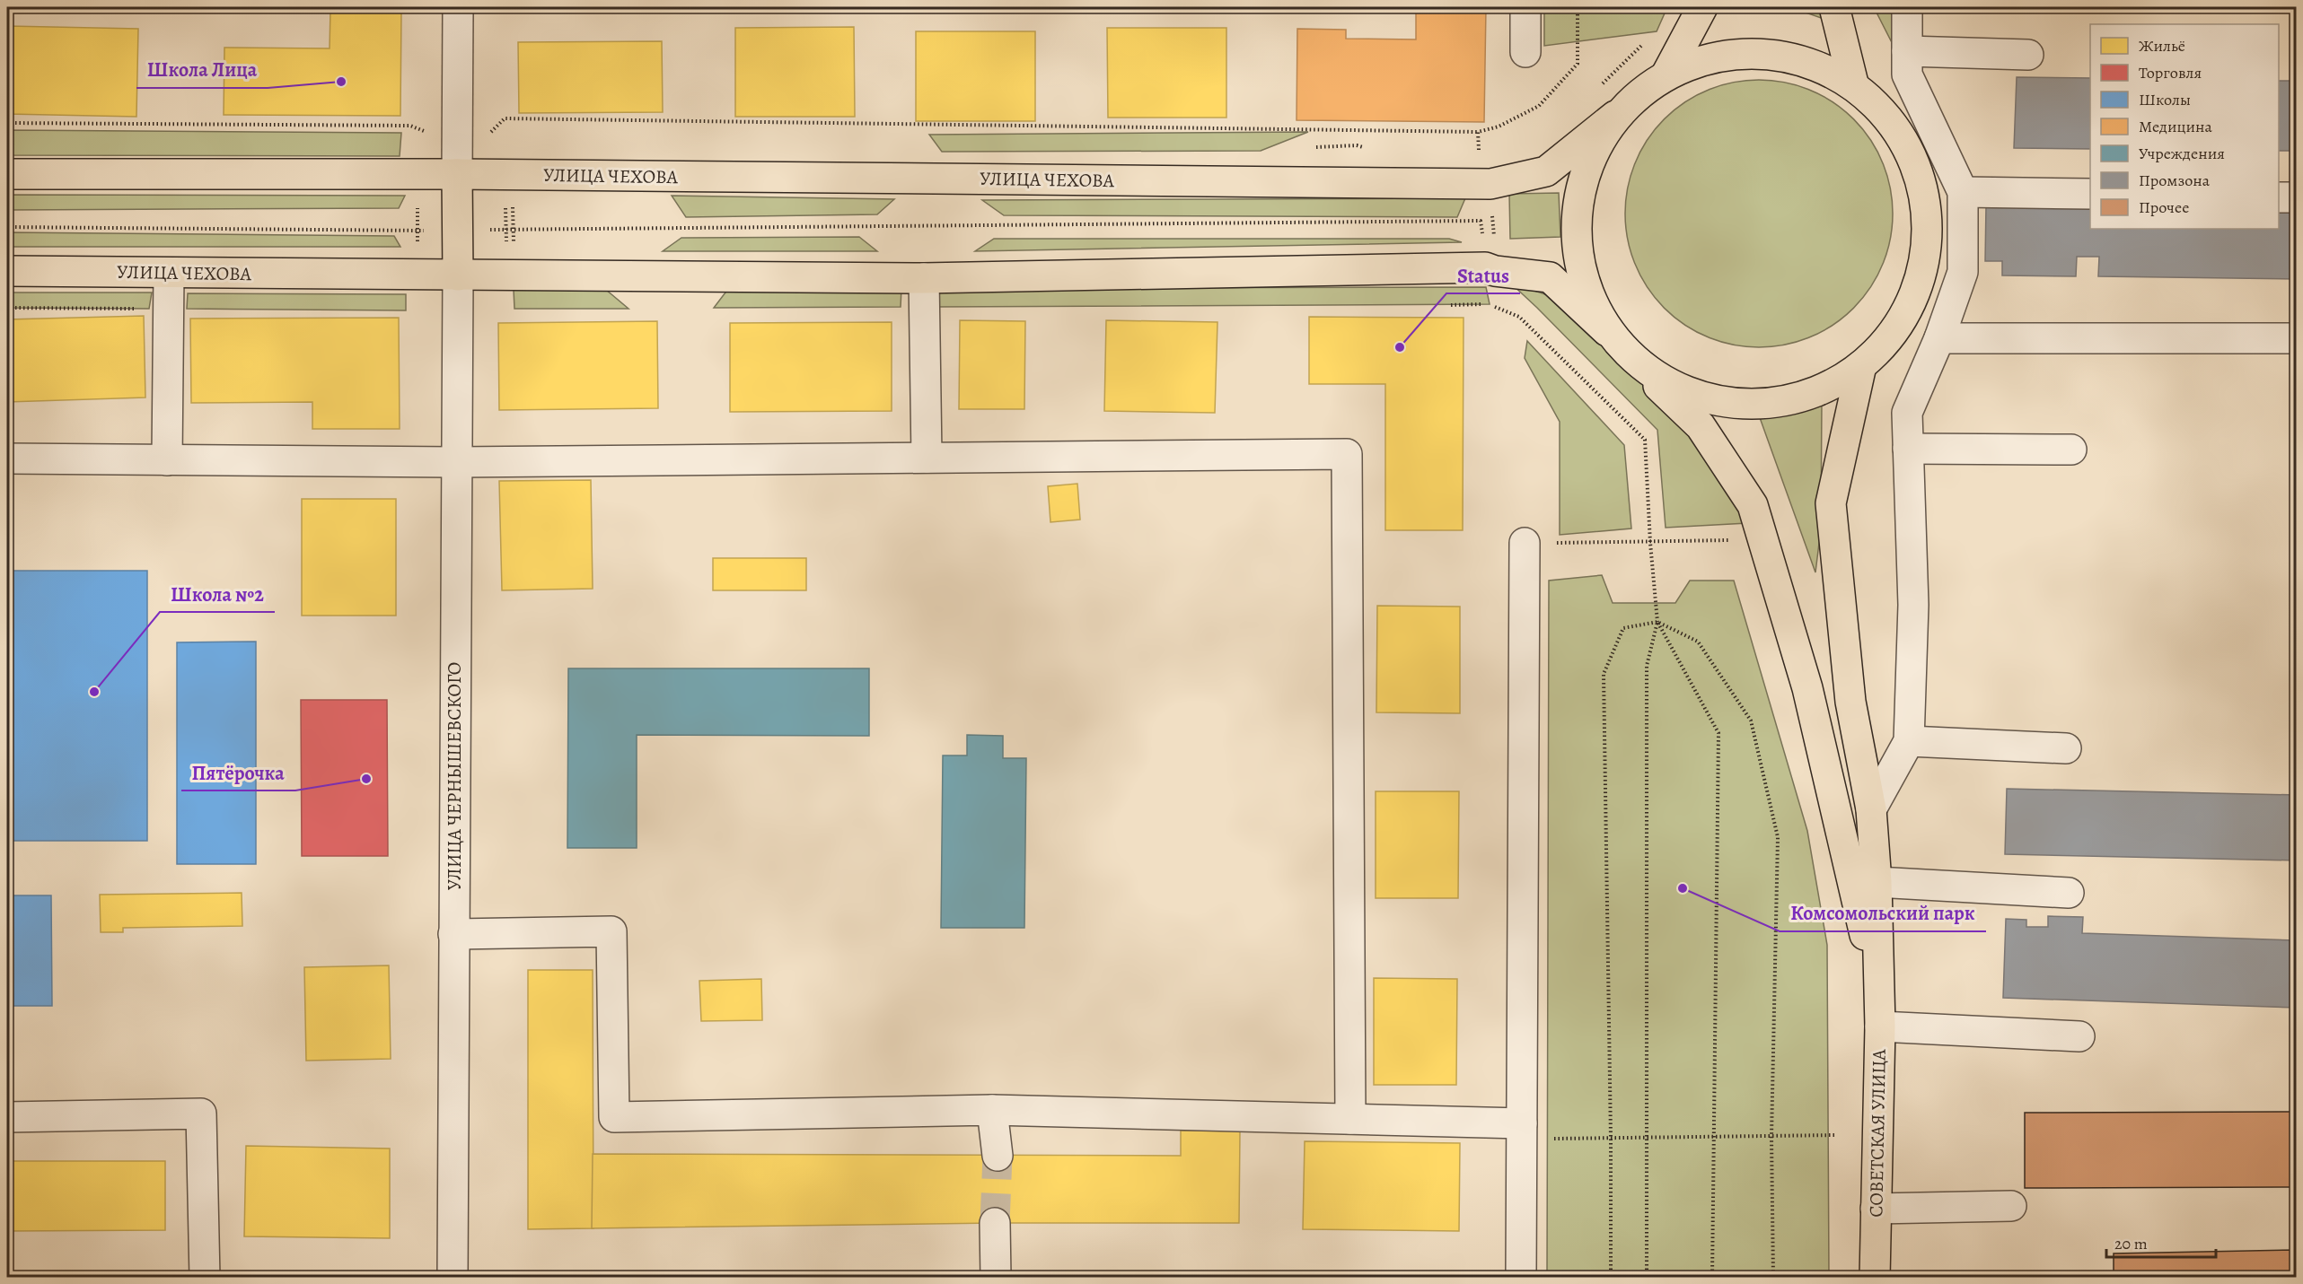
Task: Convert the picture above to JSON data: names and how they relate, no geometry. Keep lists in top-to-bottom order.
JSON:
{
  "streets": {
    "main road": ["УЛИЦА ЧЕХОВА", "СОВЕТСКАЯ УЛИЦА"],
    "street": ["УЛИЦА ЧЕРНЫШЕВСКОГО"]
  },
  "crossings": [
    ["УЛИЦА ЧЕХОВА", "УЛИЦА ЧЕРНЫШЕВСКОГО"]
  ],
  "places": [
    "Школа Лица",
    "Status",
    "Школа №2",
    "Пятёрочка",
    "Комсомольский парк"
  ],
  "legend": [
    "Жильё",
    "Торговля",
    "Школы",
    "Медицина",
    "Учреждения",
    "Промзона",
    "Прочее"
  ],
  "scale_bar": "20 m"
}
